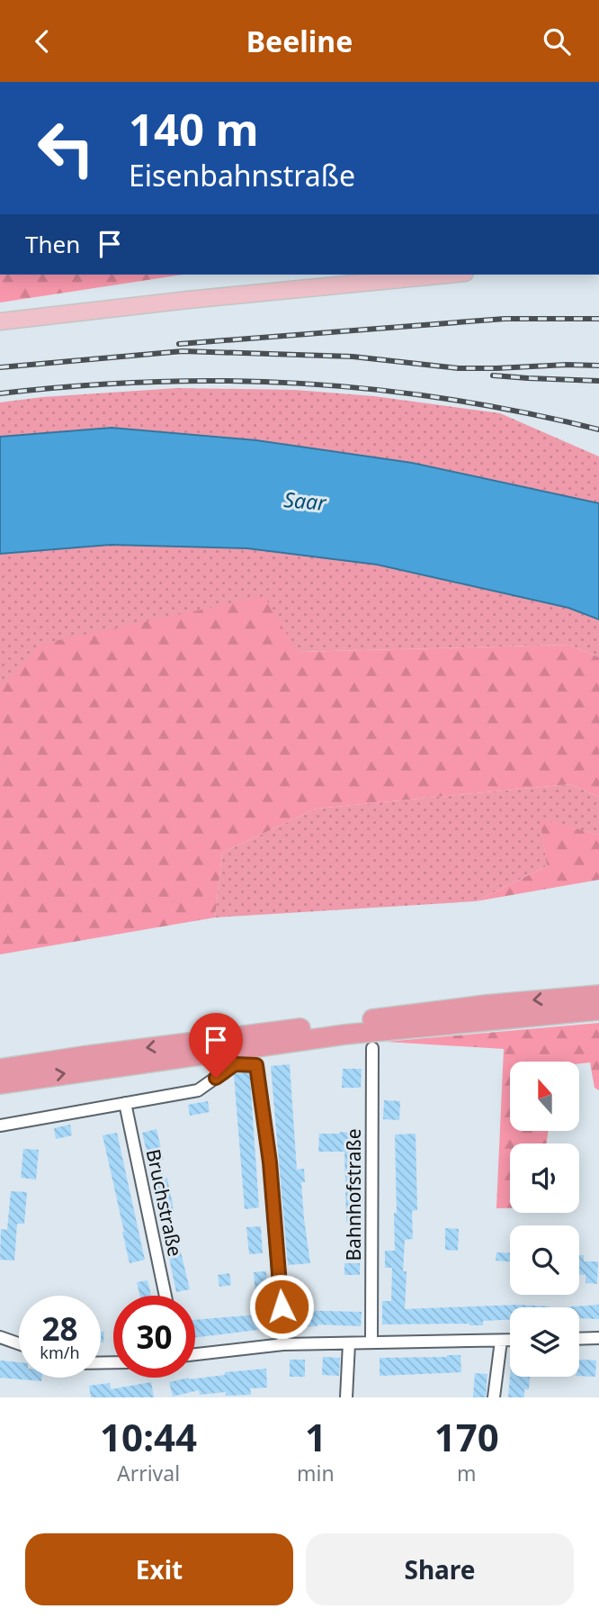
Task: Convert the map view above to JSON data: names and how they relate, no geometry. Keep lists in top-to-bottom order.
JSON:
{
  "streets": {
    "street": ["Bahnhofstraße", "Bruchstraße"]
  },
  "water": ["Saar"],
  "north": "top",
  "page": {
    "header": "Beeline",
    "turn": ["140 m", "Eisenbahnstraße"],
    "then": "Then",
    "speed": "28 km/h",
    "limit": "30",
    "eta": [
      "10:44",
      "Arrival",
      "1",
      "min",
      "170",
      "m"
    ],
    "buttons": ["Exit", "Share"]
  }
}
